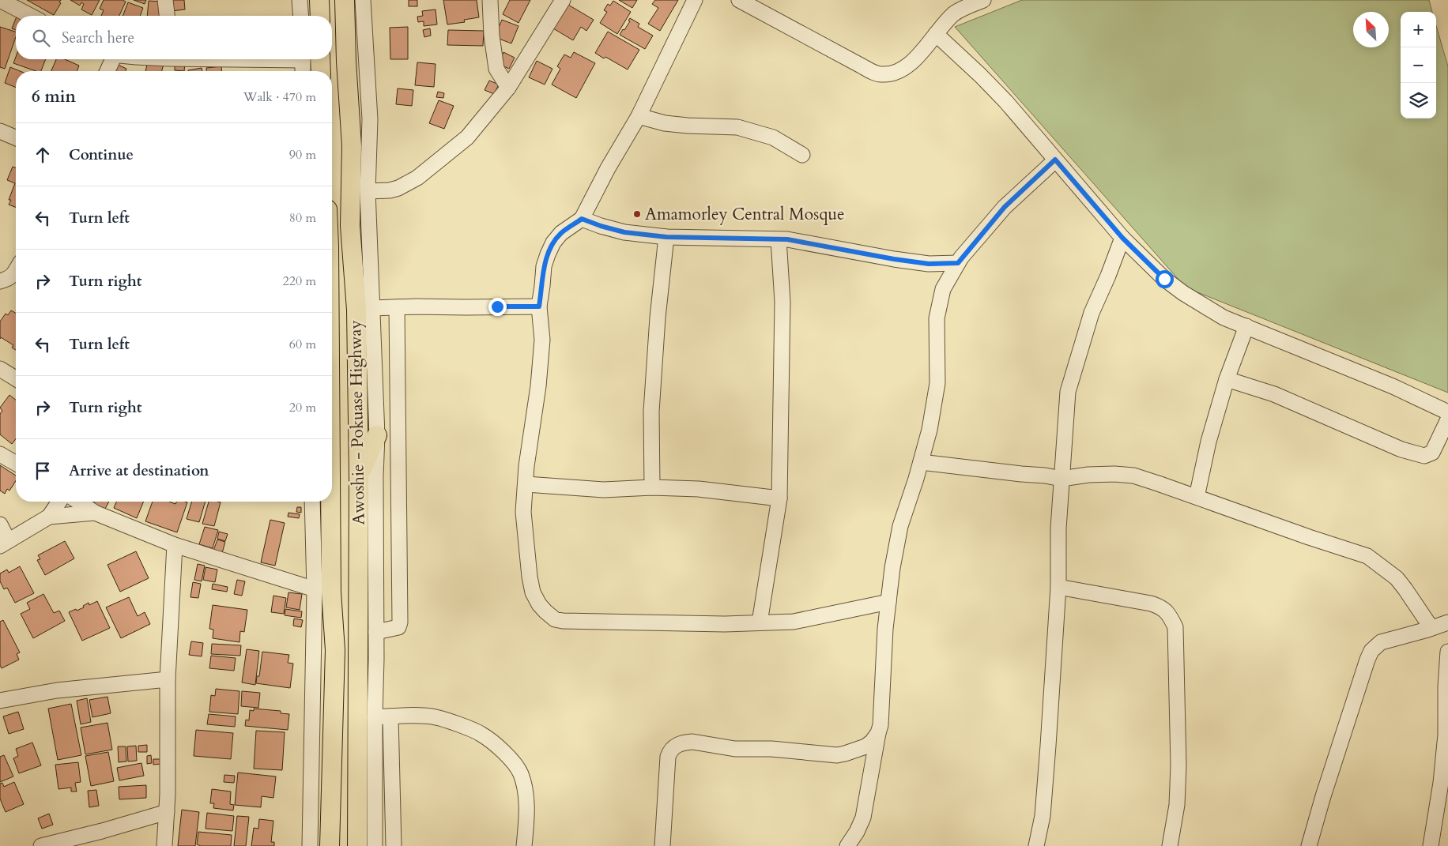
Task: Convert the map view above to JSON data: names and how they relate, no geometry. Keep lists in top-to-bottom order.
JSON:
{
  "streets": {
    "main road": ["Awoshie - Pokuase Highway"]
  },
  "places": ["Amamorley Central Mosque"],
  "north": "top left",
  "page": {
    "map_buttons": ["+", "−"],
    "search": "Search here",
    "heading": ["6 min", "Walk · 470 m"],
    "list": [
      ["Continue", "90 m"],
      ["Turn left", "80 m"],
      ["Turn right", "220 m"],
      ["Turn left", "60 m"],
      ["Turn right", "20 m"],
      "Arrive at destination"
    ]
  }
}
